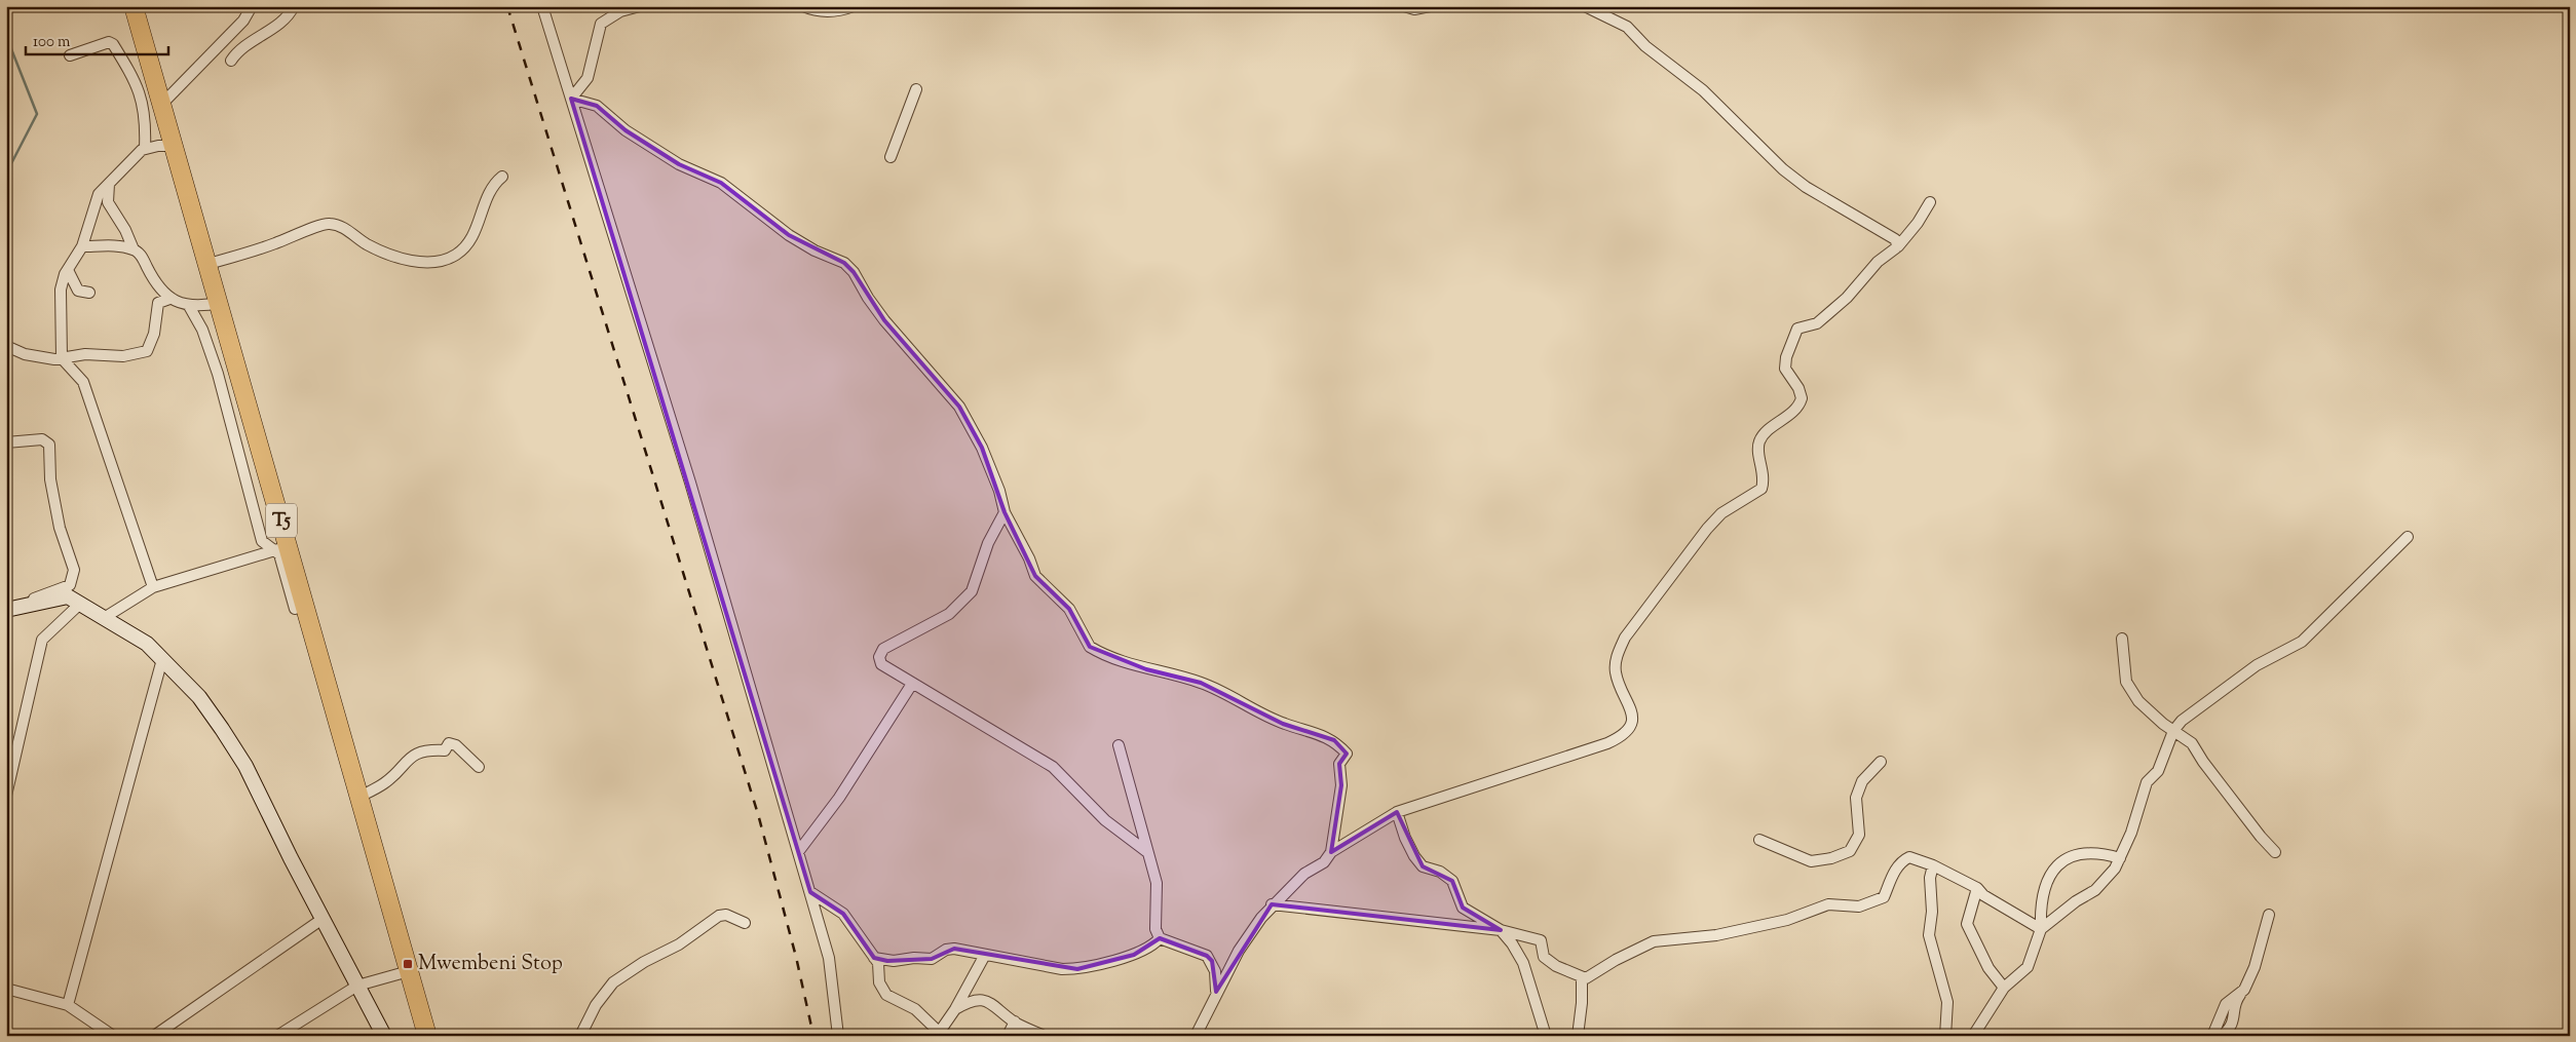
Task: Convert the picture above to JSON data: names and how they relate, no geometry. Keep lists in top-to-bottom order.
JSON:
{
  "streets": {
    "highway": ["T5"]
  },
  "places": {
    "transit": ["Mwembeni Stop"]
  },
  "scale_bar": "100 m"
}
